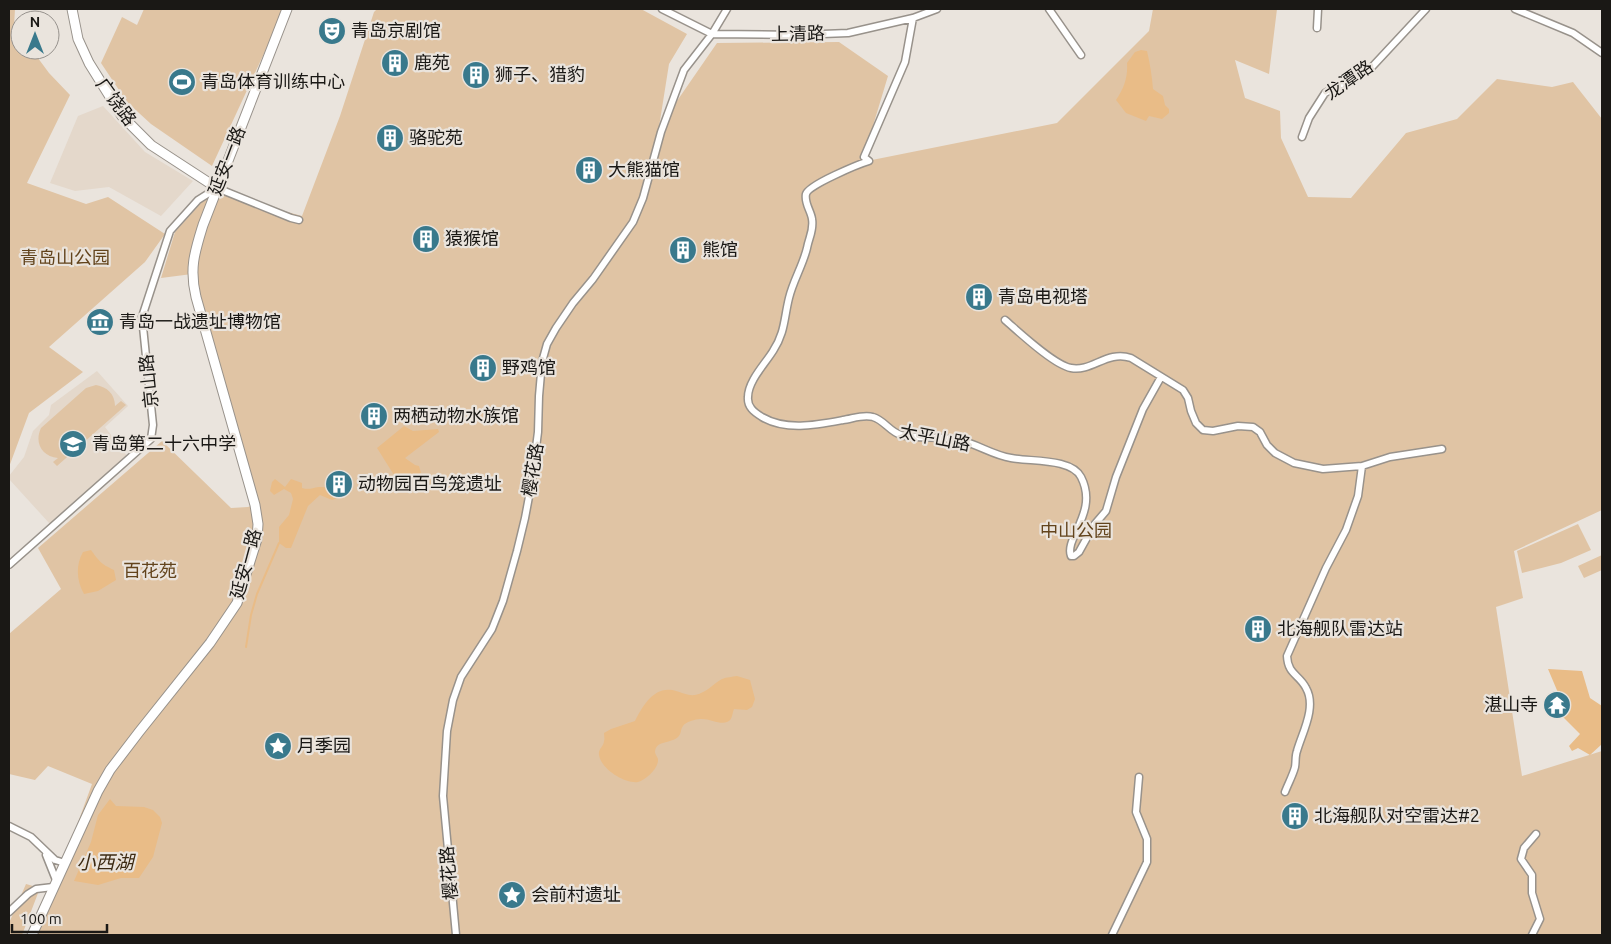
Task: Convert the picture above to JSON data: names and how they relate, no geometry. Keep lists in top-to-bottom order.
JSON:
{
  "streets": {
    "main road": ["广饶路", "延安一路"],
    "street": [
      "上清路",
      "龙潭路",
      "京山路",
      "太平山路",
      "樱花路"
    ]
  },
  "crossings": [
    ["上清路", "太平山路"],
    ["上清路", "樱花路"],
    ["广饶路", "延安一路"],
    ["广饶路", "京山路"],
    ["延安一路", "京山路"]
  ],
  "water": ["小西湖"],
  "parks": ["青岛山公园", "中山公园", "百花苑"],
  "places": {
    "theatre": ["青岛京剧馆"],
    "building": [
      "鹿苑",
      "狮子、猎豹",
      "骆驼苑",
      "大熊猫馆",
      "猿猴馆",
      "熊馆",
      "青岛电视塔",
      "野鸡馆",
      "两栖动物水族馆",
      "动物园百鸟笼遗址",
      "北海舰队雷达站",
      "北海舰队对空雷达#2"
    ],
    "sports": ["青岛体育训练中心"],
    "museum": ["青岛一战遗址博物馆"],
    "school or university": ["青岛第二十六中学"],
    "temple": ["湛山寺"],
    "place": ["月季园", "会前村遗址"]
  },
  "scale_bar": "100 m",
  "north": "top"
}
